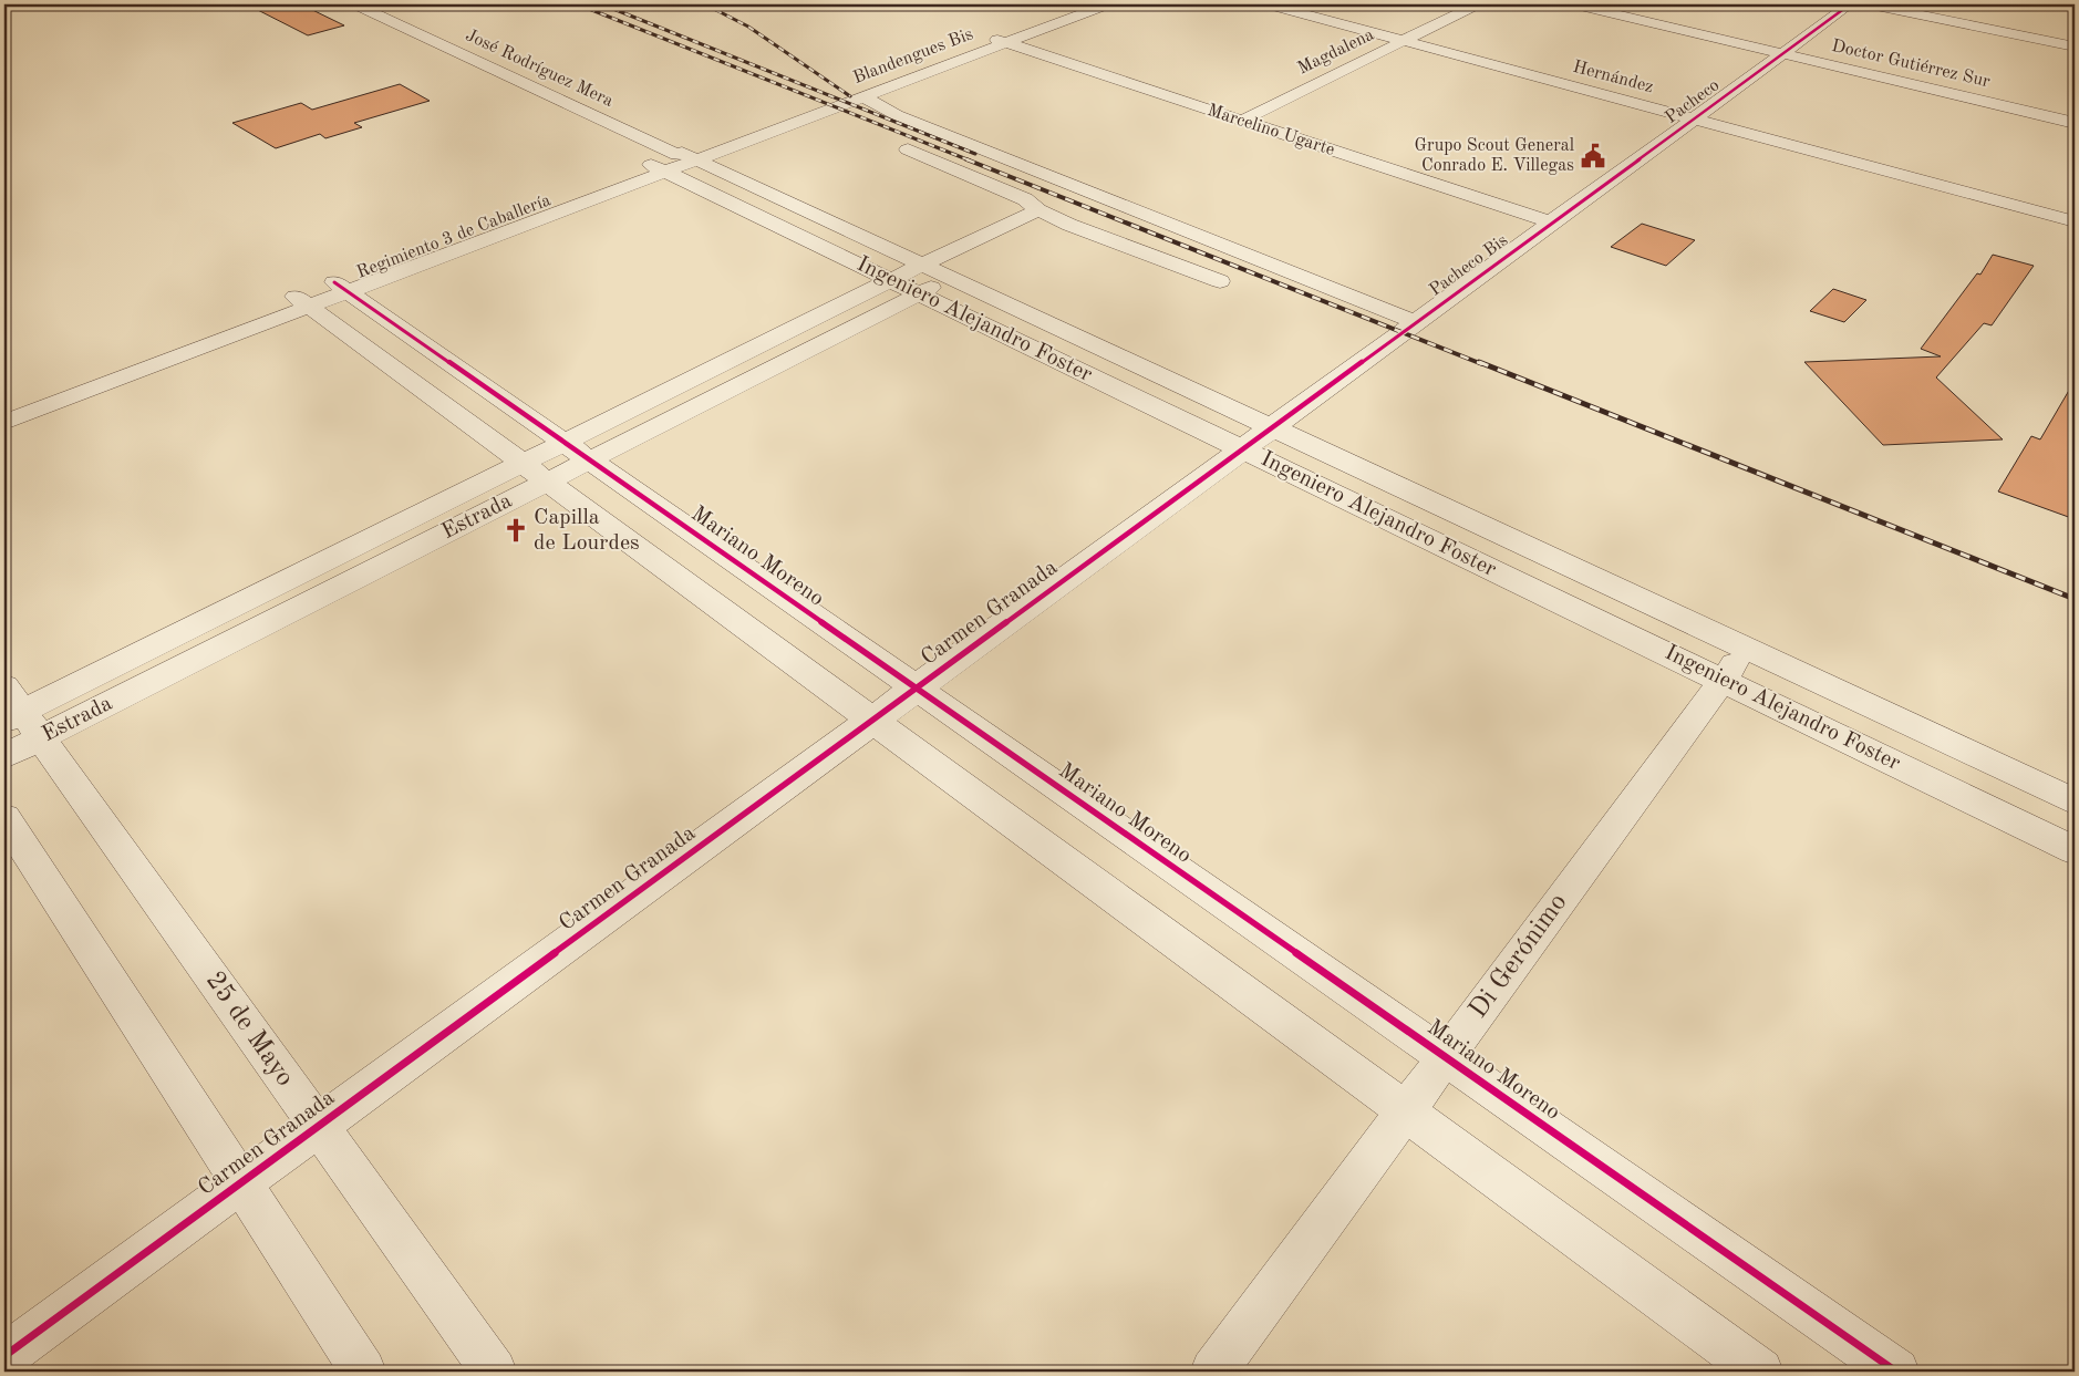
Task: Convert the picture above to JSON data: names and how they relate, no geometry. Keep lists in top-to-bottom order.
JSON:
{
  "streets": {
    "street": [
      "Magdalena",
      "Blandengues Bis",
      "Doctor Gutiérrez Sur",
      "José Rodríguez Mera",
      "Hernández",
      "Pacheco",
      "Marcelino Ugarte",
      "Regimiento 3 de Caballería",
      "Pacheco Bis",
      "Ingeniero Alejandro Foster",
      "Estrada",
      "Mariano Moreno",
      "Carmen Granada",
      "Di Gerónimo",
      "25 de Mayo"
    ]
  },
  "crossings": [
    ["Magdalena", "Hernández"],
    ["Magdalena", "Marcelino Ugarte"],
    ["Blandengues Bis", "Marcelino Ugarte"],
    ["Blandengues Bis", "Regimiento 3 de Caballería"],
    ["Doctor Gutiérrez Sur", "Pacheco"],
    ["José Rodríguez Mera", "Regimiento 3 de Caballería"],
    ["José Rodríguez Mera", "Ingeniero Alejandro Foster"],
    ["Hernández", "Pacheco"],
    ["Pacheco", "Marcelino Ugarte"],
    ["Pacheco", "Pacheco Bis"],
    ["Marcelino Ugarte", "Pacheco Bis"],
    ["Regimiento 3 de Caballería", "Ingeniero Alejandro Foster"],
    ["Regimiento 3 de Caballería", "Mariano Moreno"],
    ["Pacheco Bis", "Ingeniero Alejandro Foster"],
    ["Pacheco Bis", "Carmen Granada"],
    ["Ingeniero Alejandro Foster", "Estrada"],
    ["Ingeniero Alejandro Foster", "Carmen Granada"],
    ["Ingeniero Alejandro Foster", "Di Gerónimo"],
    ["Estrada", "Mariano Moreno"],
    ["Estrada", "25 de Mayo"],
    ["Mariano Moreno", "Carmen Granada"],
    ["Mariano Moreno", "Di Gerónimo"],
    ["Carmen Granada", "25 de Mayo"]
  ],
  "places": {
    "public building": ["Grupo Scout General Conrado E. Villegas"],
    "church": ["Capilla de Lourdes"]
  }
}
